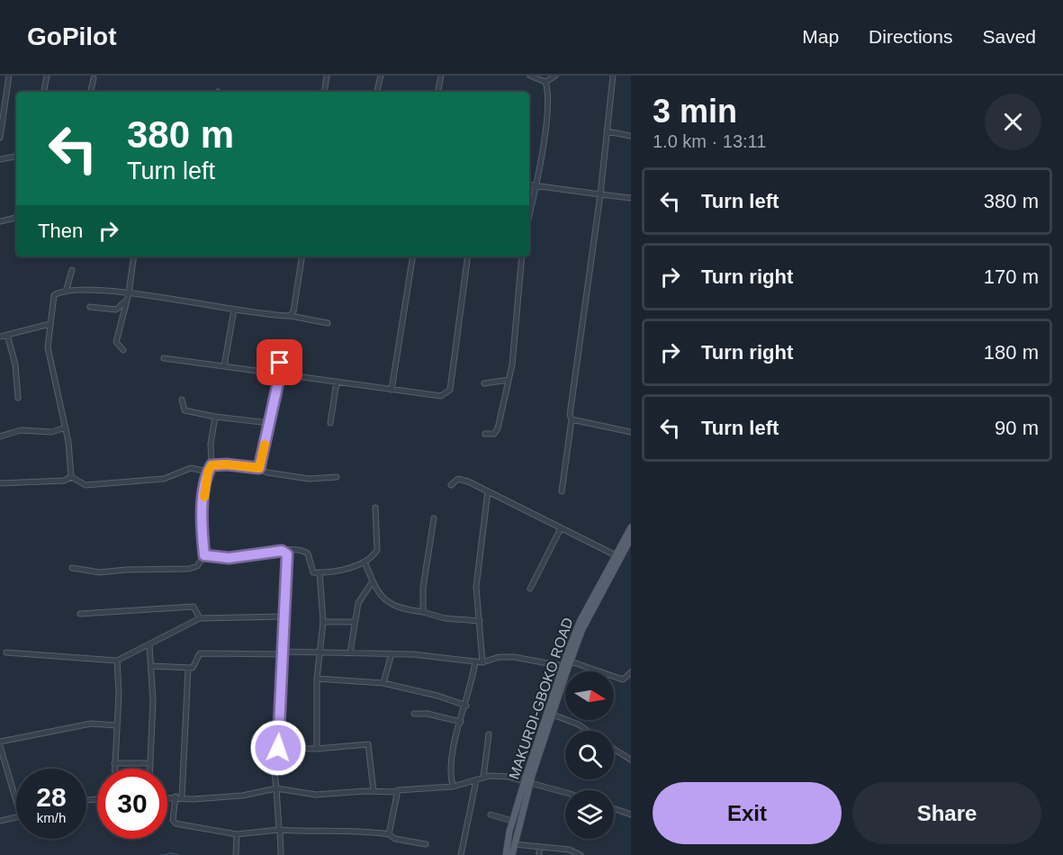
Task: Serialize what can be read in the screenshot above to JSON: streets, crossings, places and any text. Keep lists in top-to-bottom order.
{
  "streets": {
    "main road": ["MAKURDI-GBOKO ROAD"]
  },
  "north": "right",
  "page": {
    "header": "GoPilot",
    "nav": ["Map", "Directions", "Saved"],
    "heading": ["3 min", "1.0 km · 13:11"],
    "turn": ["380 m", "Turn left"],
    "list": [
      {
        "name": "Turn left",
        "value": "380 m"
      },
      {
        "name": "Turn right",
        "value": "170 m"
      },
      {
        "name": "Turn right",
        "value": "180 m"
      },
      {
        "name": "Turn left",
        "value": "90 m"
      }
    ],
    "then": "Then",
    "speed": "28 km/h",
    "limit": "30",
    "buttons": ["Exit", "Share"]
  }
}
